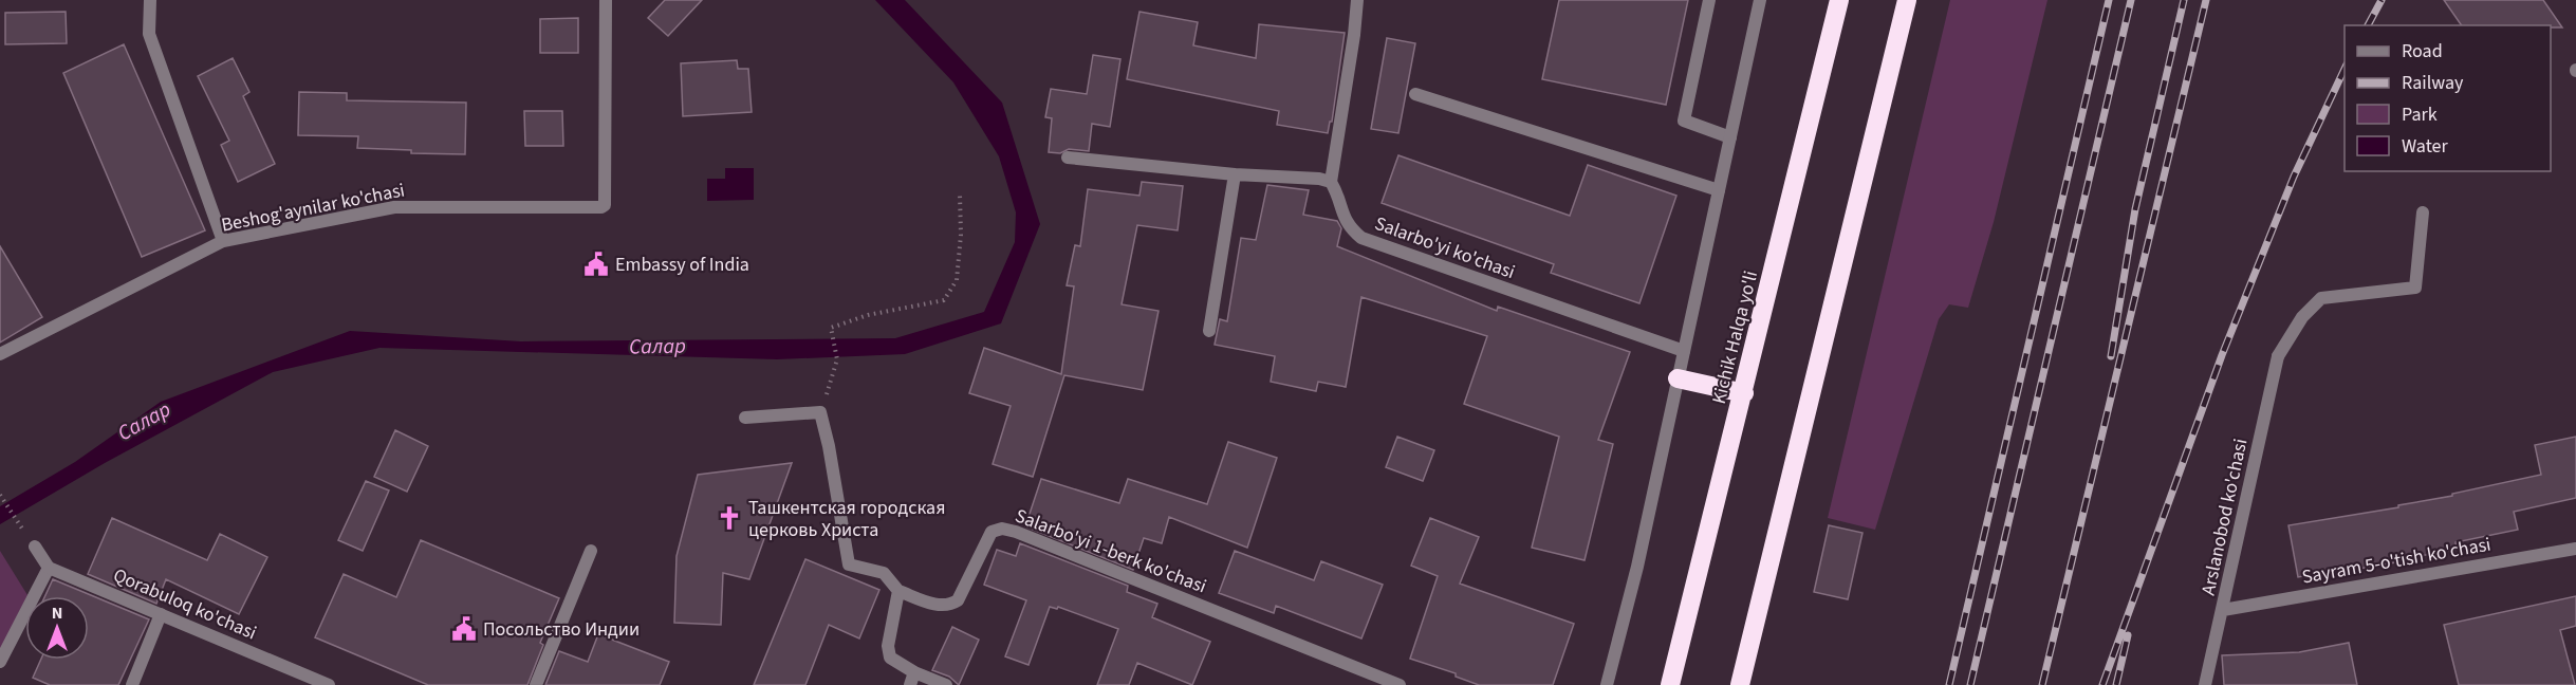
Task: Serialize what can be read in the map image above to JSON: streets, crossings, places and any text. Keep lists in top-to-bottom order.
{
  "streets": {
    "highway": ["Kichik Halqa yo'li"],
    "street": [
      "Beshog'aynilar ko'chasi",
      "Salarbo'yi ko'chasi",
      "Arslanobod ko'chasi",
      "Salarbo'yi 1-berk ko'chasi",
      "Sayram 5-o'tish ko'chasi",
      "Qorabuloq ko'chasi"
    ]
  },
  "crossings": [
    ["Arslanobod ko'chasi", "Sayram 5-o'tish ko'chasi"]
  ],
  "water": ["Салар"],
  "places": {
    "public building": ["Embassy of India", "Посольство Индии"],
    "church": ["Ташкентская городская церковь Христа"]
  },
  "legend": [
    "Road",
    "Railway",
    "Park",
    "Water"
  ],
  "north": "top"
}
